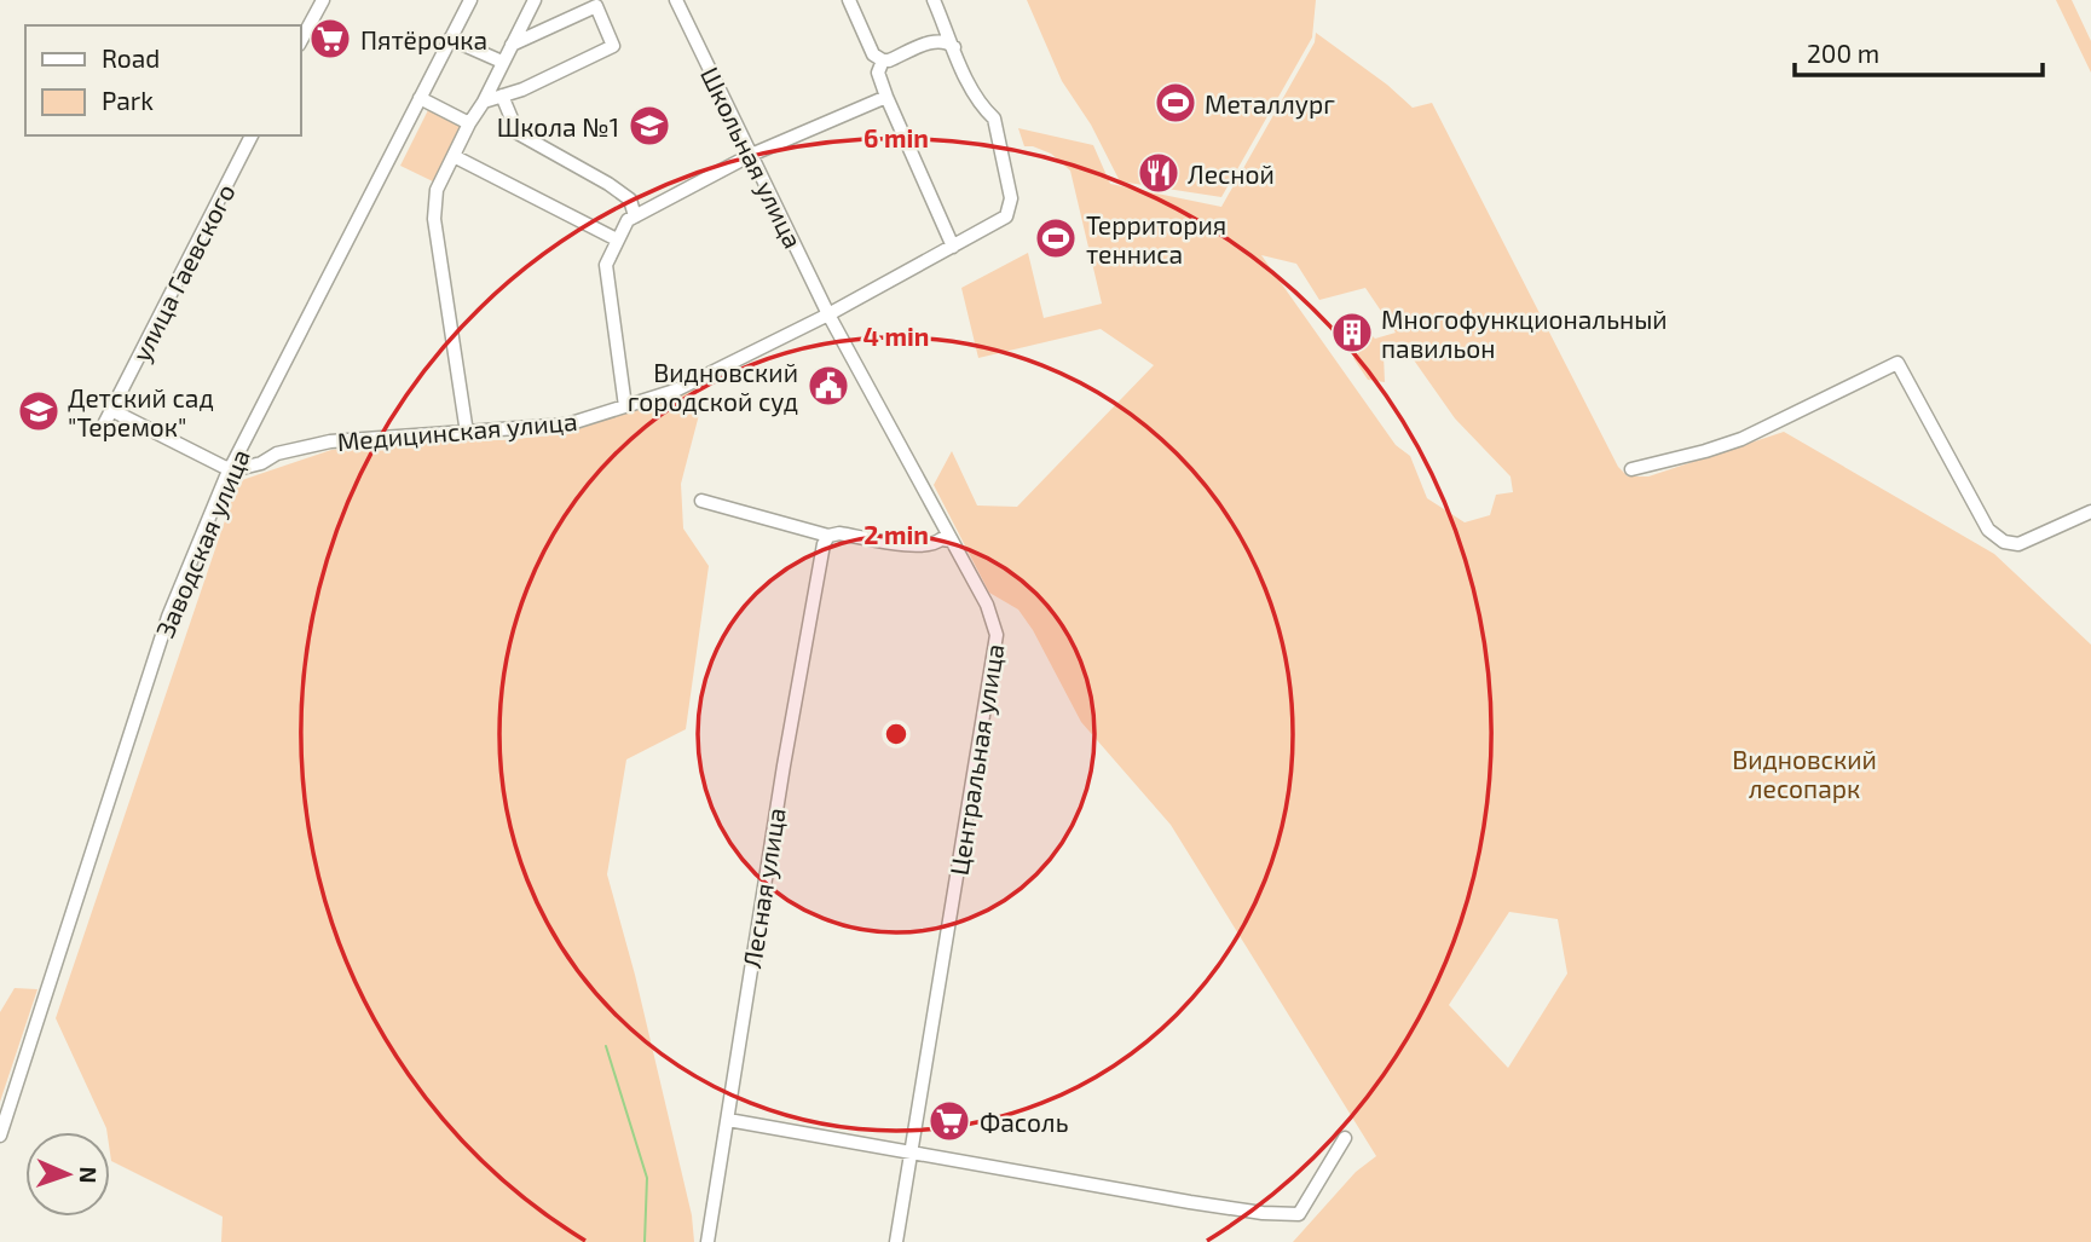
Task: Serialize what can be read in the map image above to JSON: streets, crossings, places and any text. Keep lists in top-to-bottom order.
{
  "streets": {
    "street": [
      "Школьная улица",
      "улица Гаевского",
      "Медицинская улица",
      "Заводская улица",
      "Центральная улица",
      "Лесная улица"
    ]
  },
  "crossings": [
    ["Школьная улица", "Медицинская улица"],
    ["Школьная улица", "Центральная улица"],
    ["Медицинская улица", "Заводская улица"],
    ["Медицинская улица", "Центральная улица"]
  ],
  "parks": ["Видновский лесопарк"],
  "places": {
    "supermarket": ["Пятёрочка", "Фасоль"],
    "sports": ["Металлург", "Территория тенниса"],
    "school or university": ["Школа №1", "Детский сад \"Теремок\""],
    "restaurant": ["Лесной"],
    "building": ["Многофункциональный павильон"],
    "public building": ["Видновский городской суд"]
  },
  "legend": ["Road", "Park"],
  "scale_bar": "200 m",
  "north": "right",
  "rings": ["6 min", "4 min", "2 min"]
}
